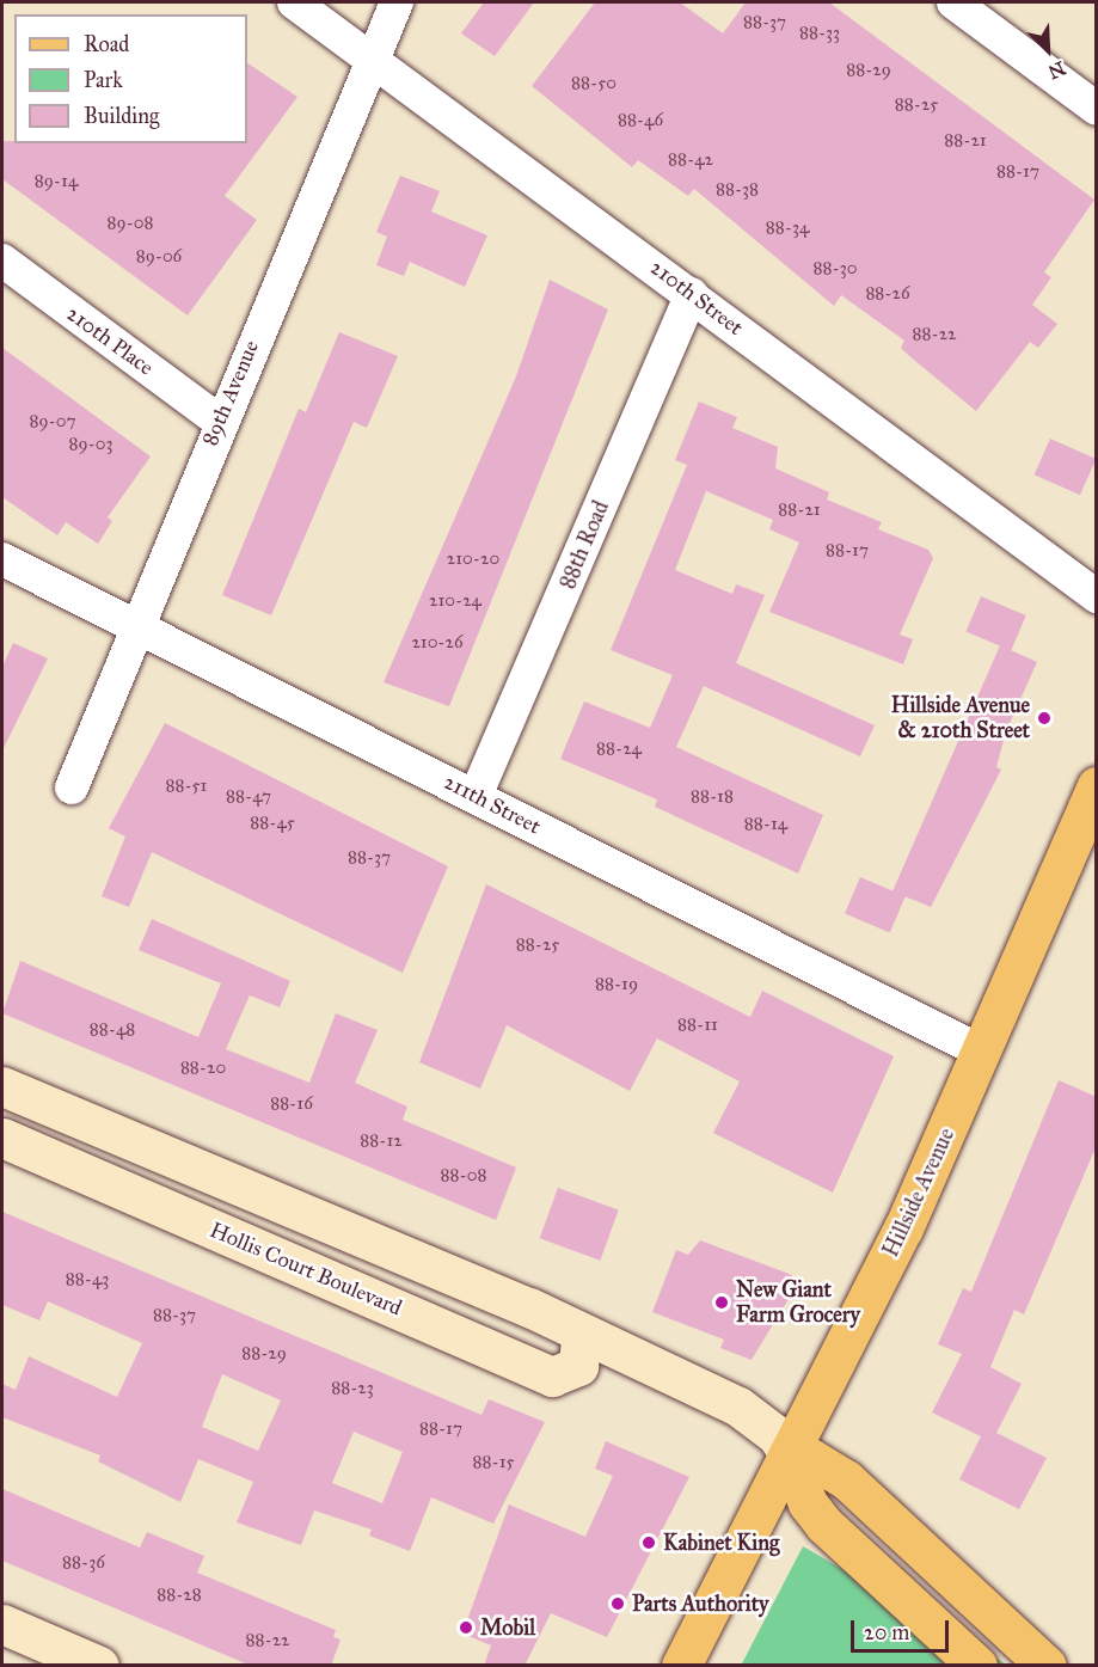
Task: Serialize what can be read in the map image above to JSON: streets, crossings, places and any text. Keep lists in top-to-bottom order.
{
  "streets": {
    "main road": ["Hillside Avenue", "Hollis Court Boulevard"],
    "street": [
      "210th Street",
      "210th Place",
      "89th Avenue",
      "88th Road",
      "211th Street"
    ]
  },
  "crossings": [
    ["210th Street", "89th Avenue"],
    ["210th Street", "88th Road"],
    ["210th Place", "89th Avenue"],
    ["89th Avenue", "211th Street"],
    ["88th Road", "211th Street"],
    ["211th Street", "Hillside Avenue"]
  ],
  "places": [
    "Hillside Avenue & 210th Street",
    "New Giant Farm Grocery",
    "Kabinet King",
    "Parts Authority",
    "Mobil"
  ],
  "house_numbers": [
    "88-37",
    "88-33",
    "88-29",
    "88-50",
    "88-25",
    "88-46",
    "88-21",
    "88-42",
    "88-17",
    "89-14",
    "88-38",
    "89-08",
    "88-34",
    "89-06",
    "88-30",
    "88-26",
    "88-22",
    "89-07",
    "89-03",
    "88-21",
    "88-17",
    "210-20",
    "210-24",
    "210-26",
    "88-24",
    "88-51",
    "88-47",
    "88-18",
    "88-45",
    "88-14",
    "88-37",
    "88-25",
    "88-19",
    "88-11",
    "88-48",
    "88-20",
    "88-16",
    "88-12",
    "88-08",
    "88-43",
    "88-37",
    "88-29",
    "88-23",
    "88-17",
    "88-15",
    "88-36",
    "88-28",
    "88-22"
  ],
  "legend": ["Road", "Park", "Building"],
  "scale_bar": "20 m",
  "north": "bottom right"
}
